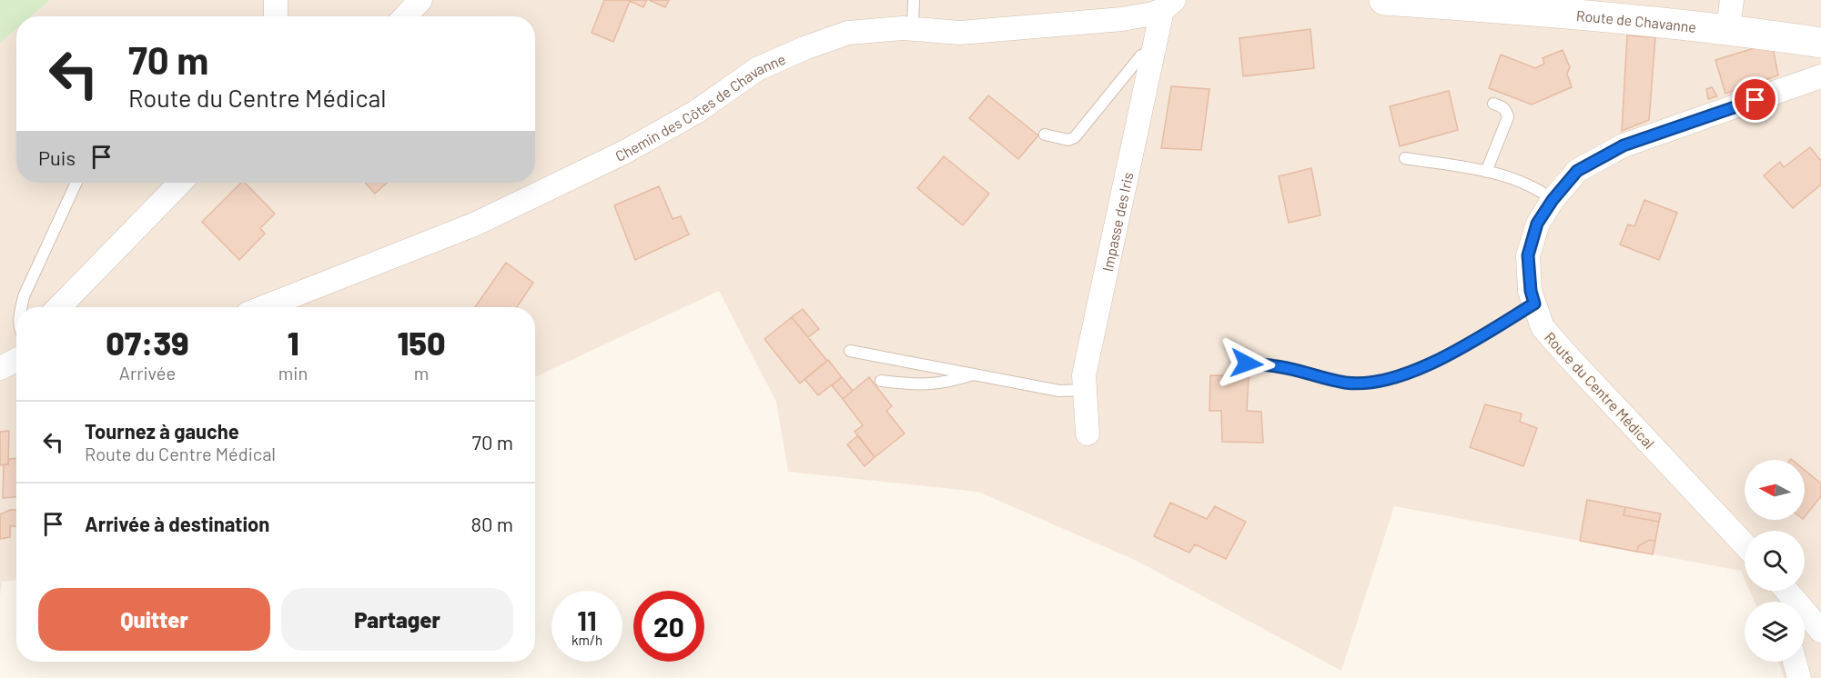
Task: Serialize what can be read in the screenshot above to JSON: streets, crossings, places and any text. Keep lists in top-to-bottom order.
{
  "streets": {
    "main road": ["Route de Chavanne"],
    "street": ["Chemin des Côtes de Chavanne", "Impasse des Iris", "Route du Centre Médical"]
  },
  "crossings": [
    ["Chemin des Côtes de Chavanne", "Impasse des Iris"]
  ],
  "north": "left",
  "page": {
    "turn": ["70 m", "Route du Centre Médical"],
    "then": "Puis",
    "eta": [
      "07:39",
      "Arrivée",
      "1",
      "min",
      "150",
      "m"
    ],
    "list": [
      {
        "name": "Tournez à gauche",
        "note": "Route du Centre Médical",
        "value": "70 m"
      },
      {
        "name": "Arrivée à destination",
        "value": "80 m"
      }
    ],
    "buttons": ["Quitter", "Partager"],
    "speed": "11 km/h",
    "limit": "20"
  }
}
